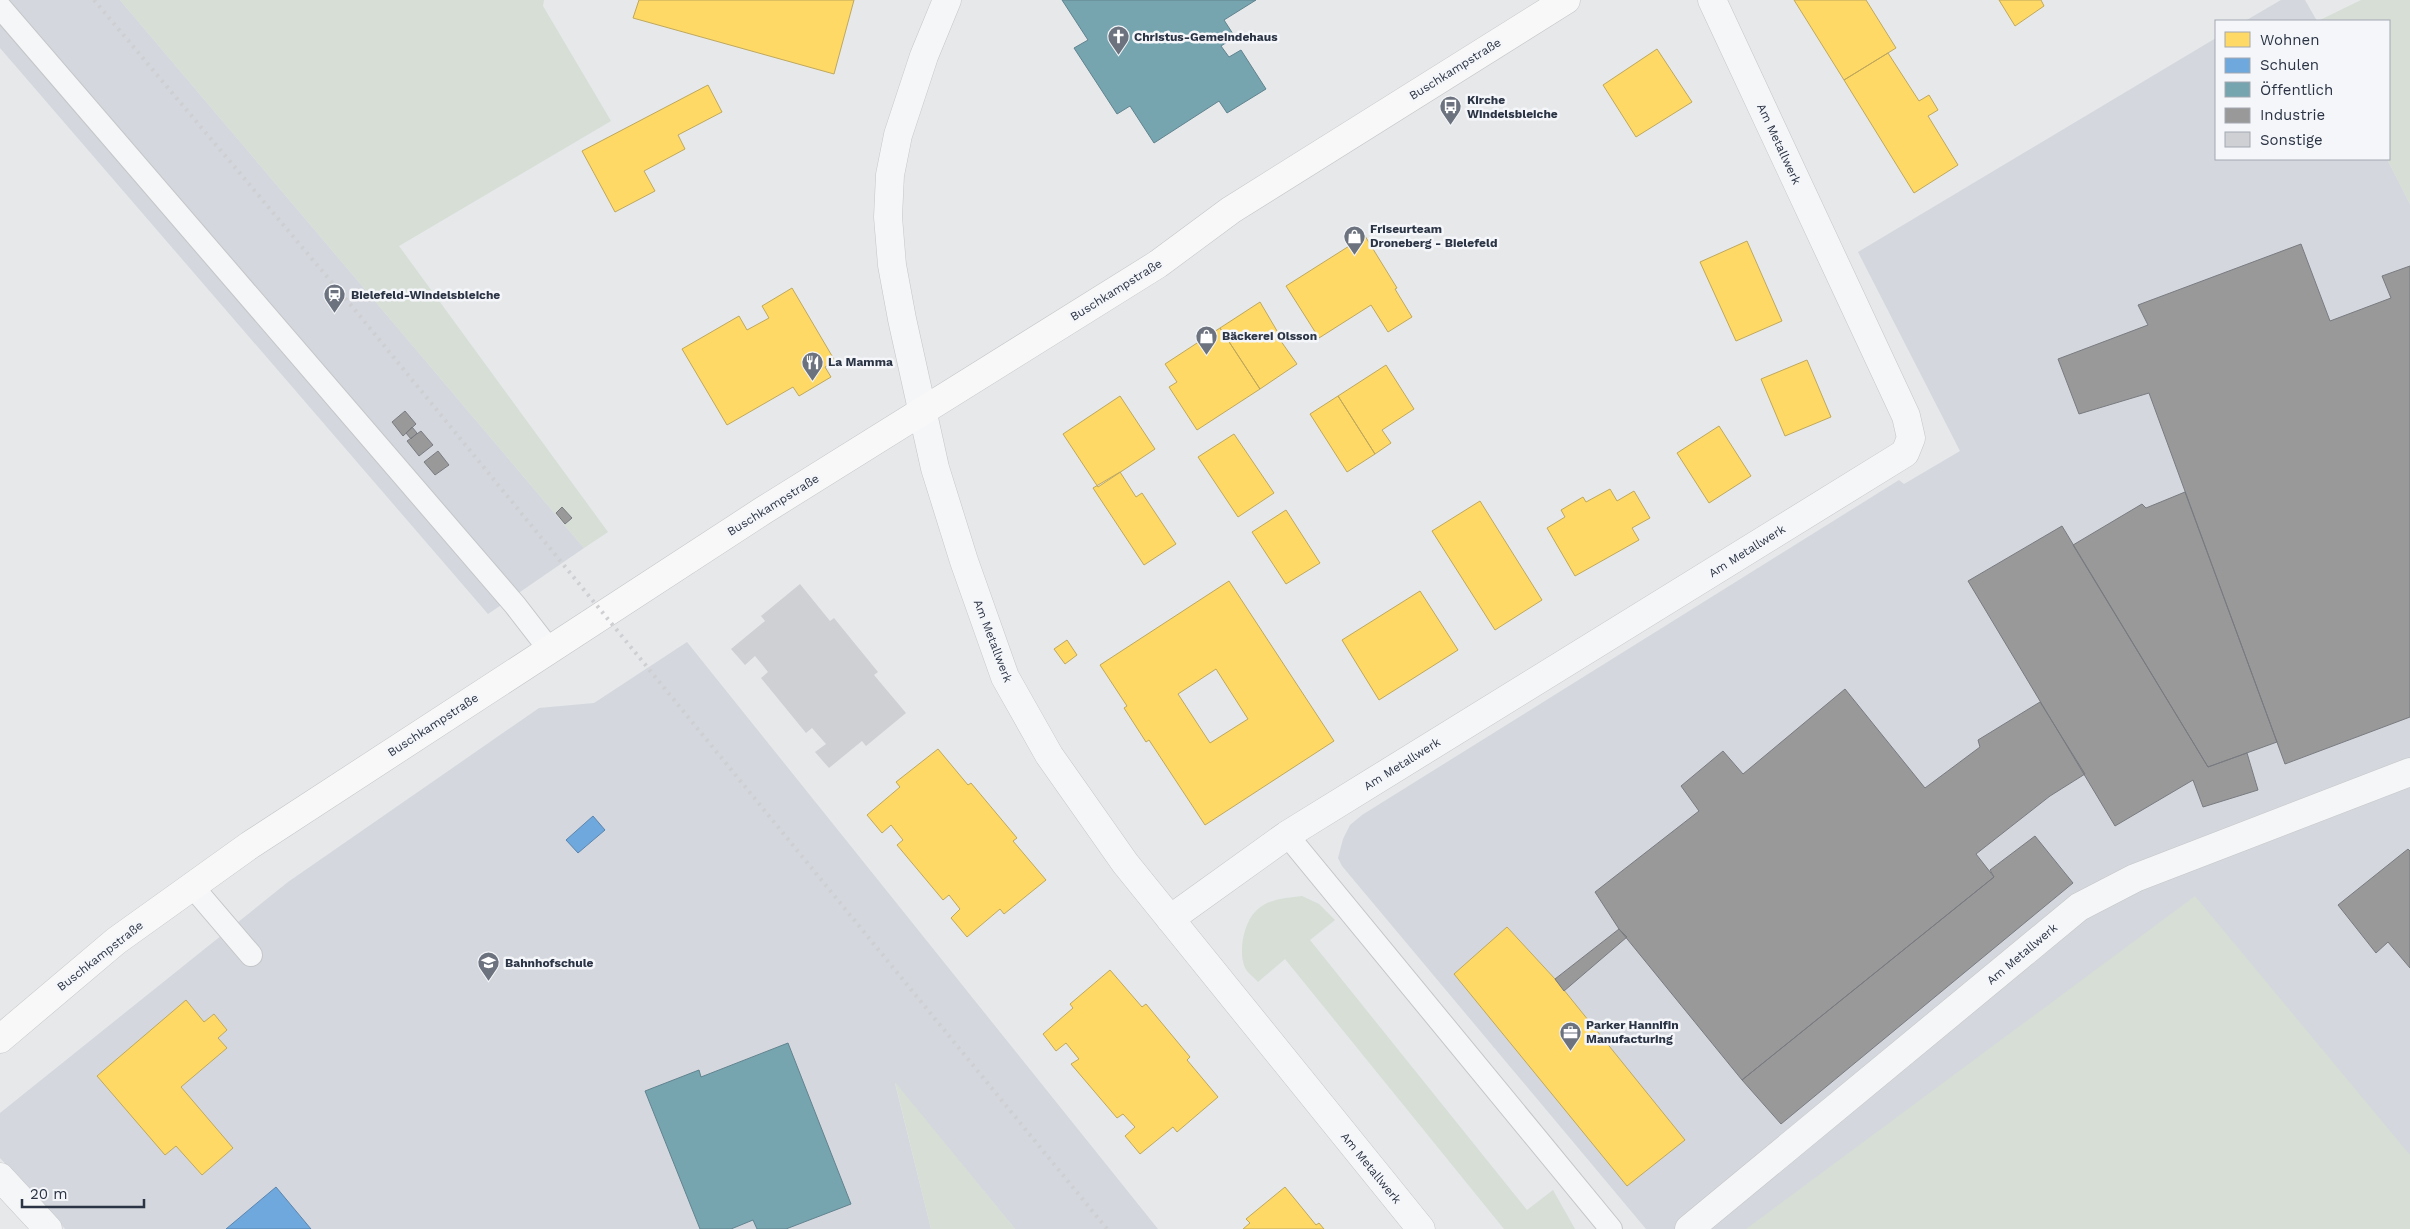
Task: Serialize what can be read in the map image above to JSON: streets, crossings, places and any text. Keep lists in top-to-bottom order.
{
  "streets": {
    "main road": ["Buschkampstraße"],
    "street": ["Am Metallwerk"]
  },
  "crossings": [
    ["Buschkampstraße", "Am Metallwerk"]
  ],
  "places": {
    "church": ["Christus-Gemeindehaus"],
    "bus stop": ["Kirche Windelsbleiche"],
    "shop": ["Friseurteam Droneberg - Bielefeld", "Bäckerei Olsson"],
    "station": ["Bielefeld-Windelsbleiche"],
    "restaurant": ["La Mamma"],
    "school or university": ["Bahnhofschule"],
    "office": ["Parker Hannifin Manufacturing"]
  },
  "legend": [
    "Wohnen",
    "Schulen",
    "Öffentlich",
    "Industrie",
    "Sonstige"
  ],
  "scale_bar": "20 m"
}
